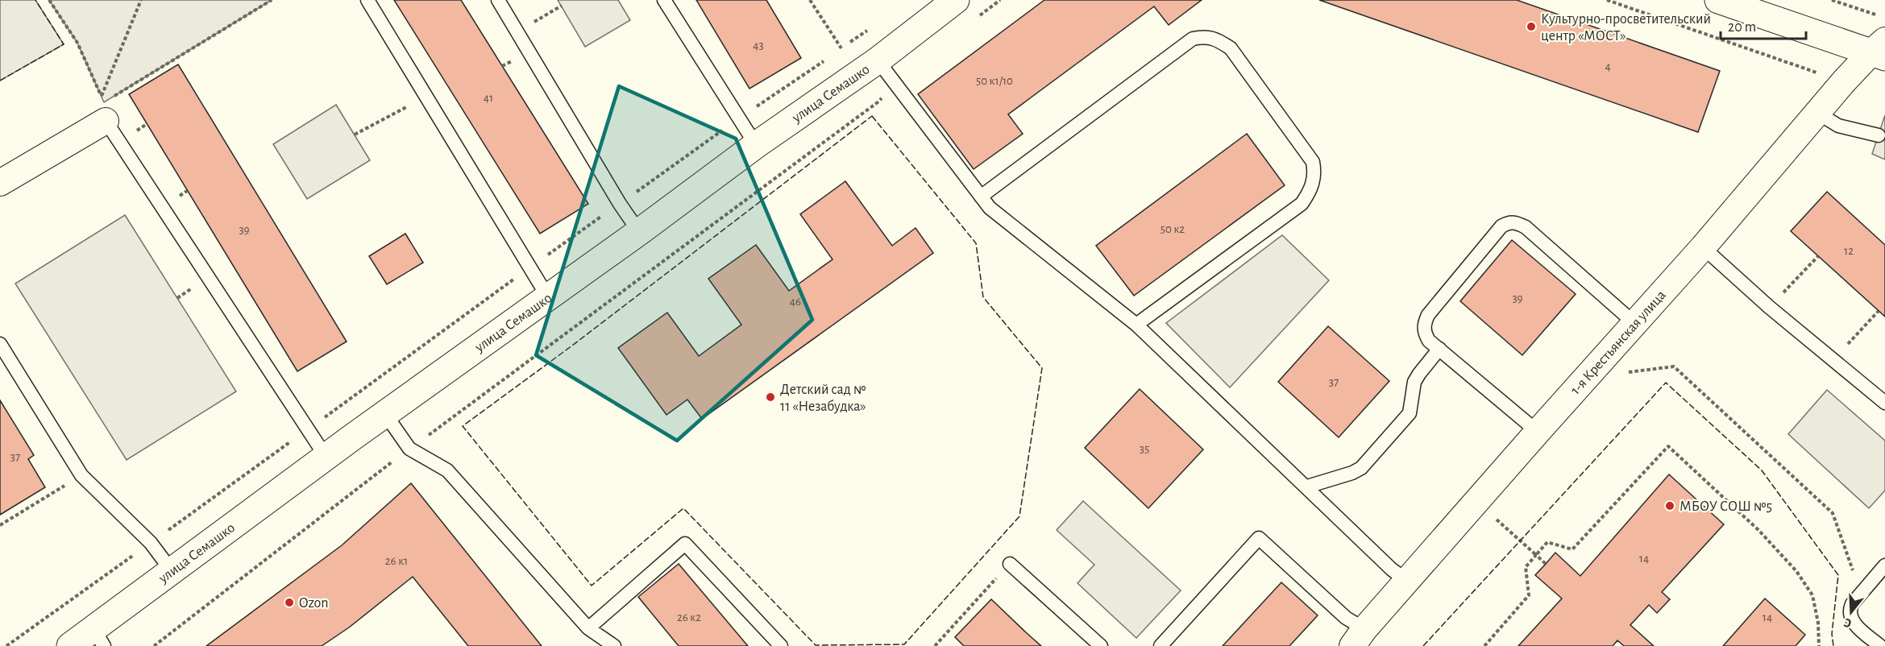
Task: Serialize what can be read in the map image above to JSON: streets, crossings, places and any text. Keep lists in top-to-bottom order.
{
  "streets": {
    "main road": ["улица Семашко"],
    "street": ["1-я Крестьянская улица"]
  },
  "places": [
    "Культурно-просветительский центр «МОСТ»",
    "Детский сад № 11 «Незабудка»",
    "МБОУ СОШ №5",
    "Ozon"
  ],
  "house_numbers": [
    "43",
    "4",
    "50 к1/10",
    "41",
    "50 к2",
    "39",
    "12",
    "39",
    "46",
    "37",
    "35",
    "37",
    "14",
    "26 к1",
    "26 к2",
    "14"
  ],
  "scale_bar": "20 m",
  "north": "bottom"
}
